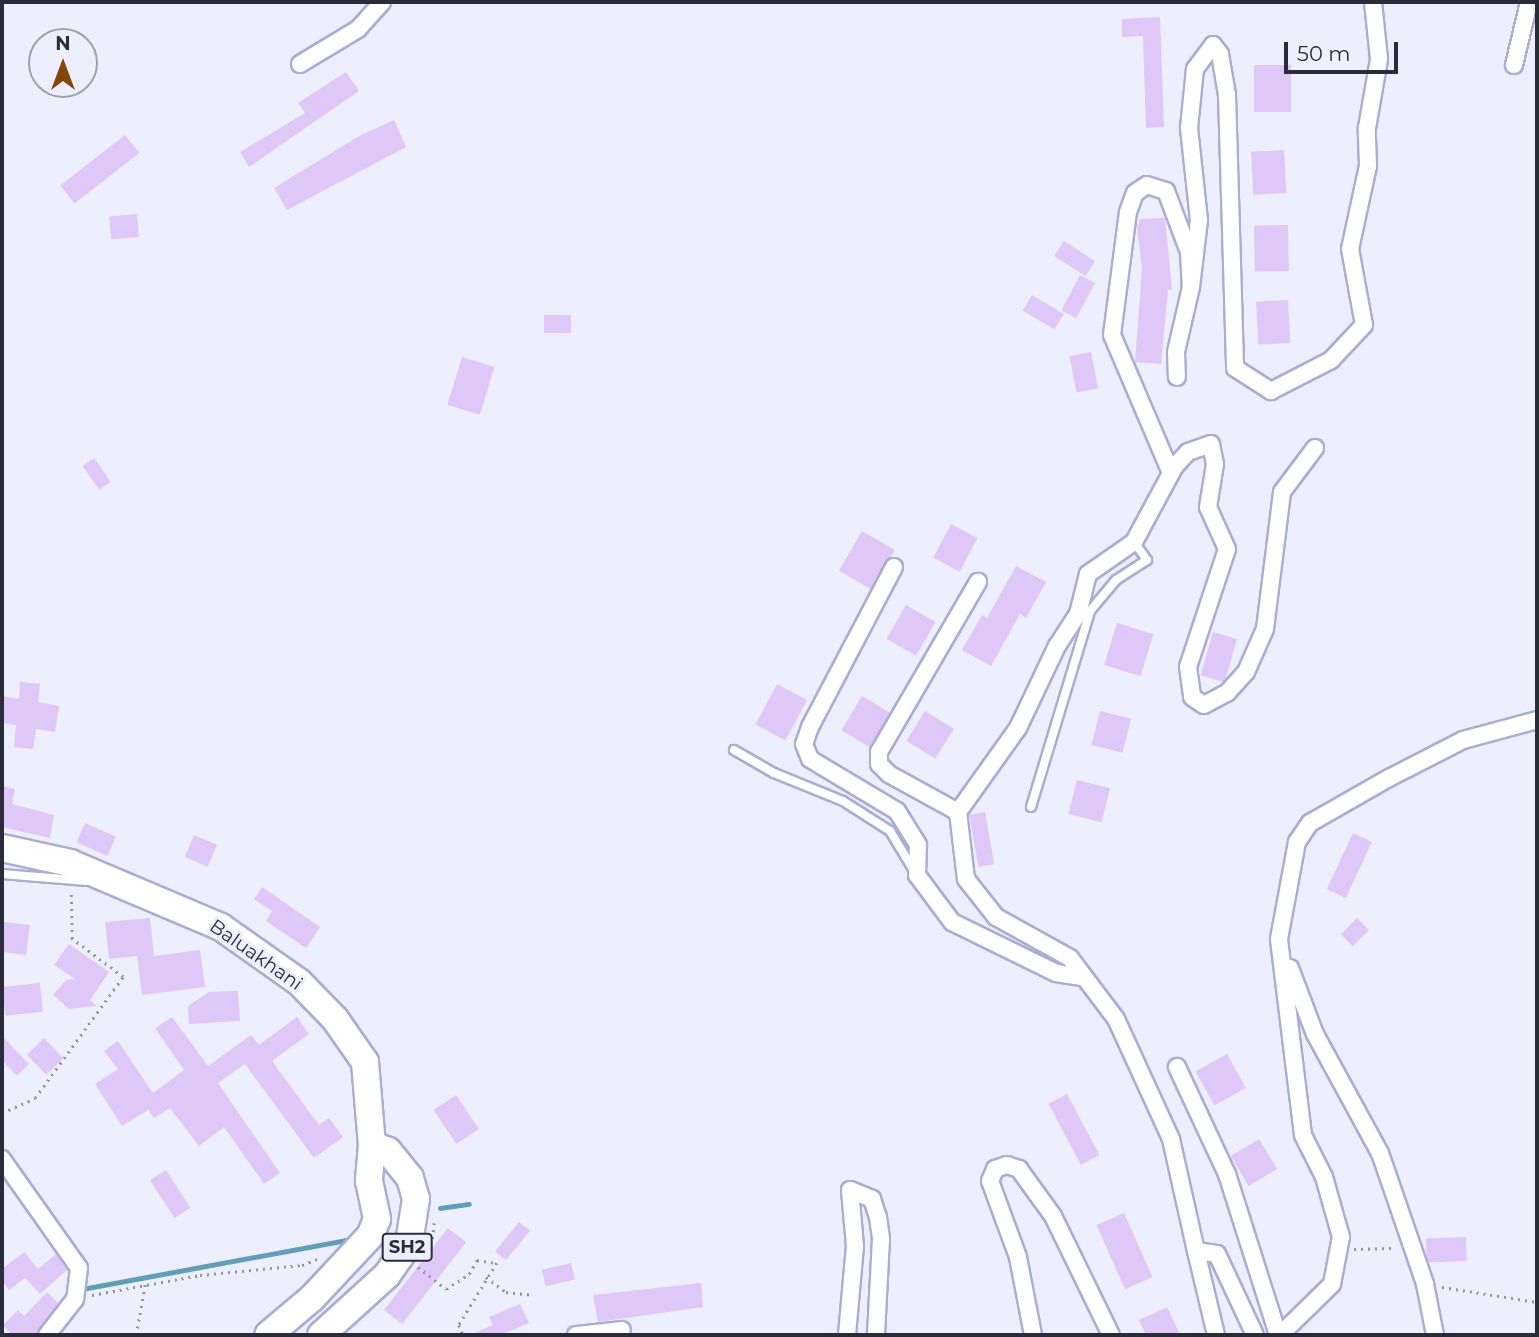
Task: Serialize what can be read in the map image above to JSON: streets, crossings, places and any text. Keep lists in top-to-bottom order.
{
  "streets": {
    "main road": ["Baluakhani", "SH2"]
  },
  "crossings": [
    ["Baluakhani", "SH2"]
  ],
  "scale_bar": "50 m",
  "north": "top"
}
